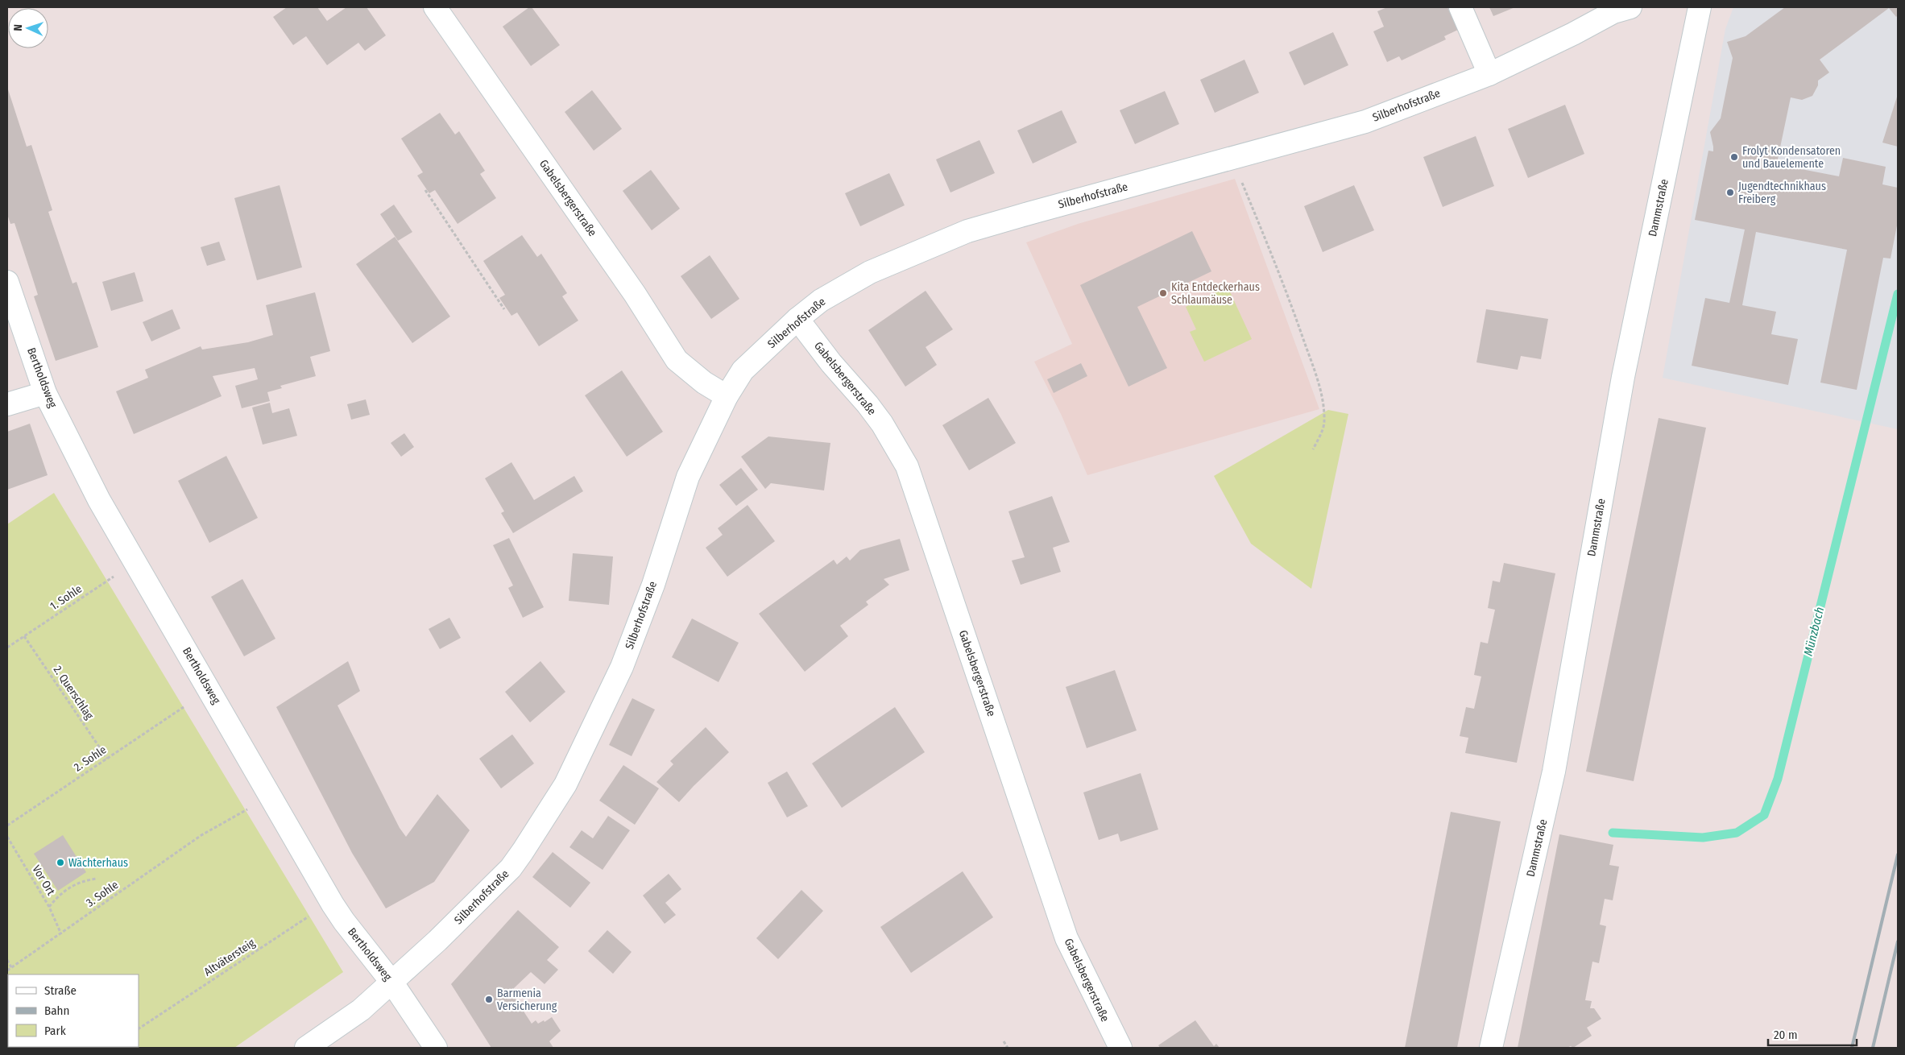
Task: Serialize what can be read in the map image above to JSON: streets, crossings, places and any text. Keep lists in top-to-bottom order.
{
  "streets": {
    "street": [
      "Silberhofstraße",
      "Gabelsbergerstraße",
      "Dammstraße",
      "Bertholdsweg"
    ],
    "path": [
      "1. Sohle",
      "2. Querschlag",
      "2. Sohle",
      "Vor Ort",
      "3. Sohle",
      "Altvätersteig"
    ]
  },
  "crossings": [
    ["Silberhofstraße", "Gabelsbergerstraße"],
    ["Silberhofstraße", "Bertholdsweg"],
    ["Bertholdsweg", "1. Sohle"],
    ["Bertholdsweg", "3. Sohle"],
    ["Bertholdsweg", "Altvätersteig"],
    ["1. Sohle", "2. Querschlag"],
    ["2. Querschlag", "2. Sohle"],
    ["Vor Ort", "3. Sohle"]
  ],
  "water": ["Münzbach"],
  "places": [
    "Frolyt Kondensatoren und Bauelemente",
    "Jugendtechnikhaus Freiberg",
    "Kita Entdeckerhaus Schlaumäuse",
    "Wächterhaus",
    "Barmenia Versicherung"
  ],
  "legend": ["Straße", "Bahn", "Park"],
  "scale_bar": "20 m",
  "north": "left"
}
